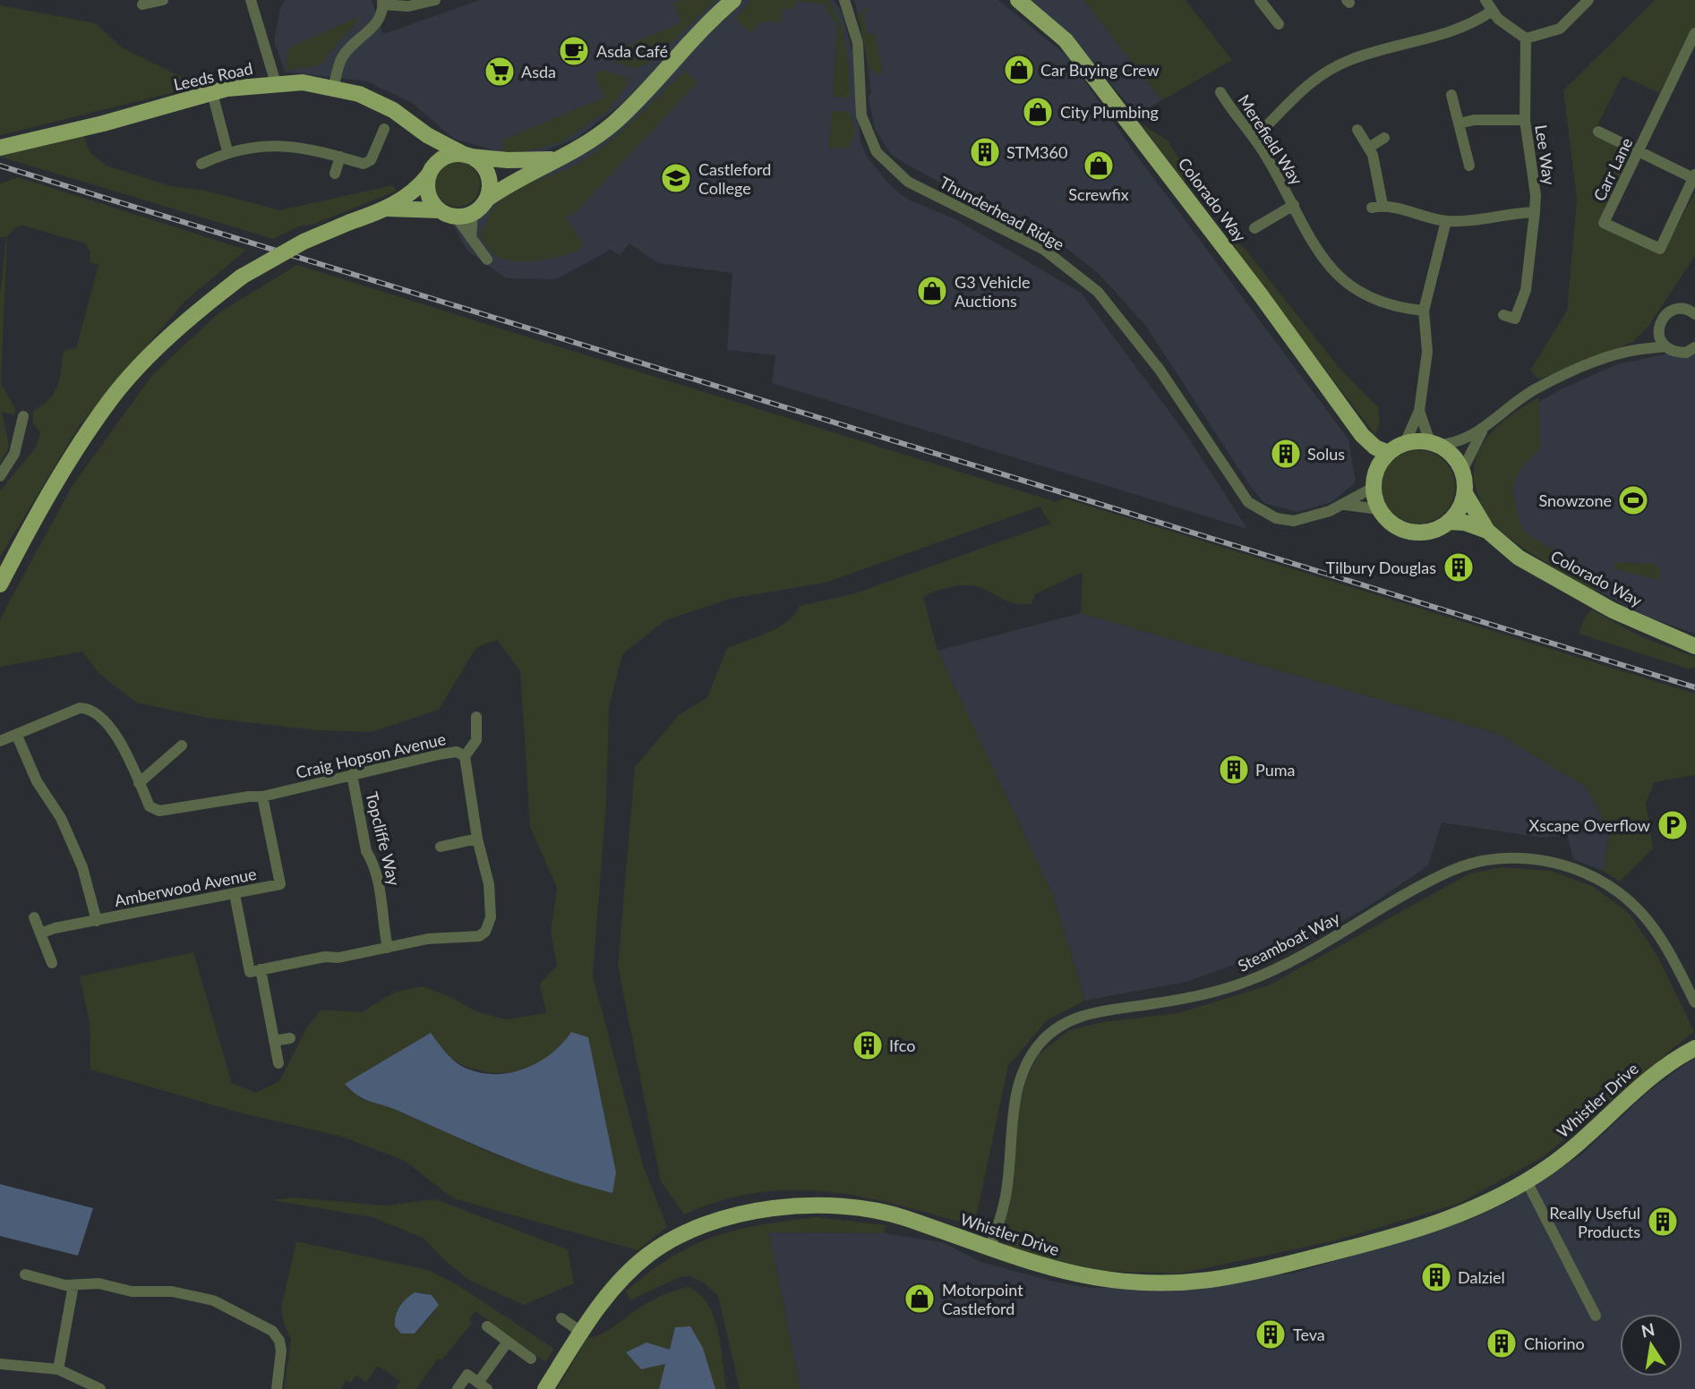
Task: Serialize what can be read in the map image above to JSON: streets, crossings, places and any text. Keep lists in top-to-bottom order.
{
  "streets": {
    "main road": ["Leeds Road", "Colorado Way", "Whistler Drive"],
    "street": [
      "Merefield Way",
      "Lee Way",
      "Carr Lane",
      "Thunderhead Ridge",
      "Craig Hopson Avenue",
      "Topcliffe Way",
      "Amberwood Avenue",
      "Steamboat Way"
    ]
  },
  "crossings": [
    ["Colorado Way", "Thunderhead Ridge"],
    ["Craig Hopson Avenue", "Topcliffe Way"],
    ["Craig Hopson Avenue", "Amberwood Avenue"],
    ["Steamboat Way", "Whistler Drive"]
  ],
  "places": {
    "cafe": ["Asda Café"],
    "shop": [
      "Car Buying Crew",
      "City Plumbing",
      "Screwfix",
      "G3 Vehicle Auctions",
      "Motorpoint Castleford"
    ],
    "supermarket": ["Asda"],
    "building": [
      "STM360",
      "Solus",
      "Tilbury Douglas",
      "Puma",
      "Ifco",
      "Really Useful Products",
      "Dalziel",
      "Teva",
      "Chiorino"
    ],
    "school or university": ["Castleford College"],
    "sports": ["Snowzone"],
    "parking": ["Xscape Overflow"]
  },
  "north": "top"
}
